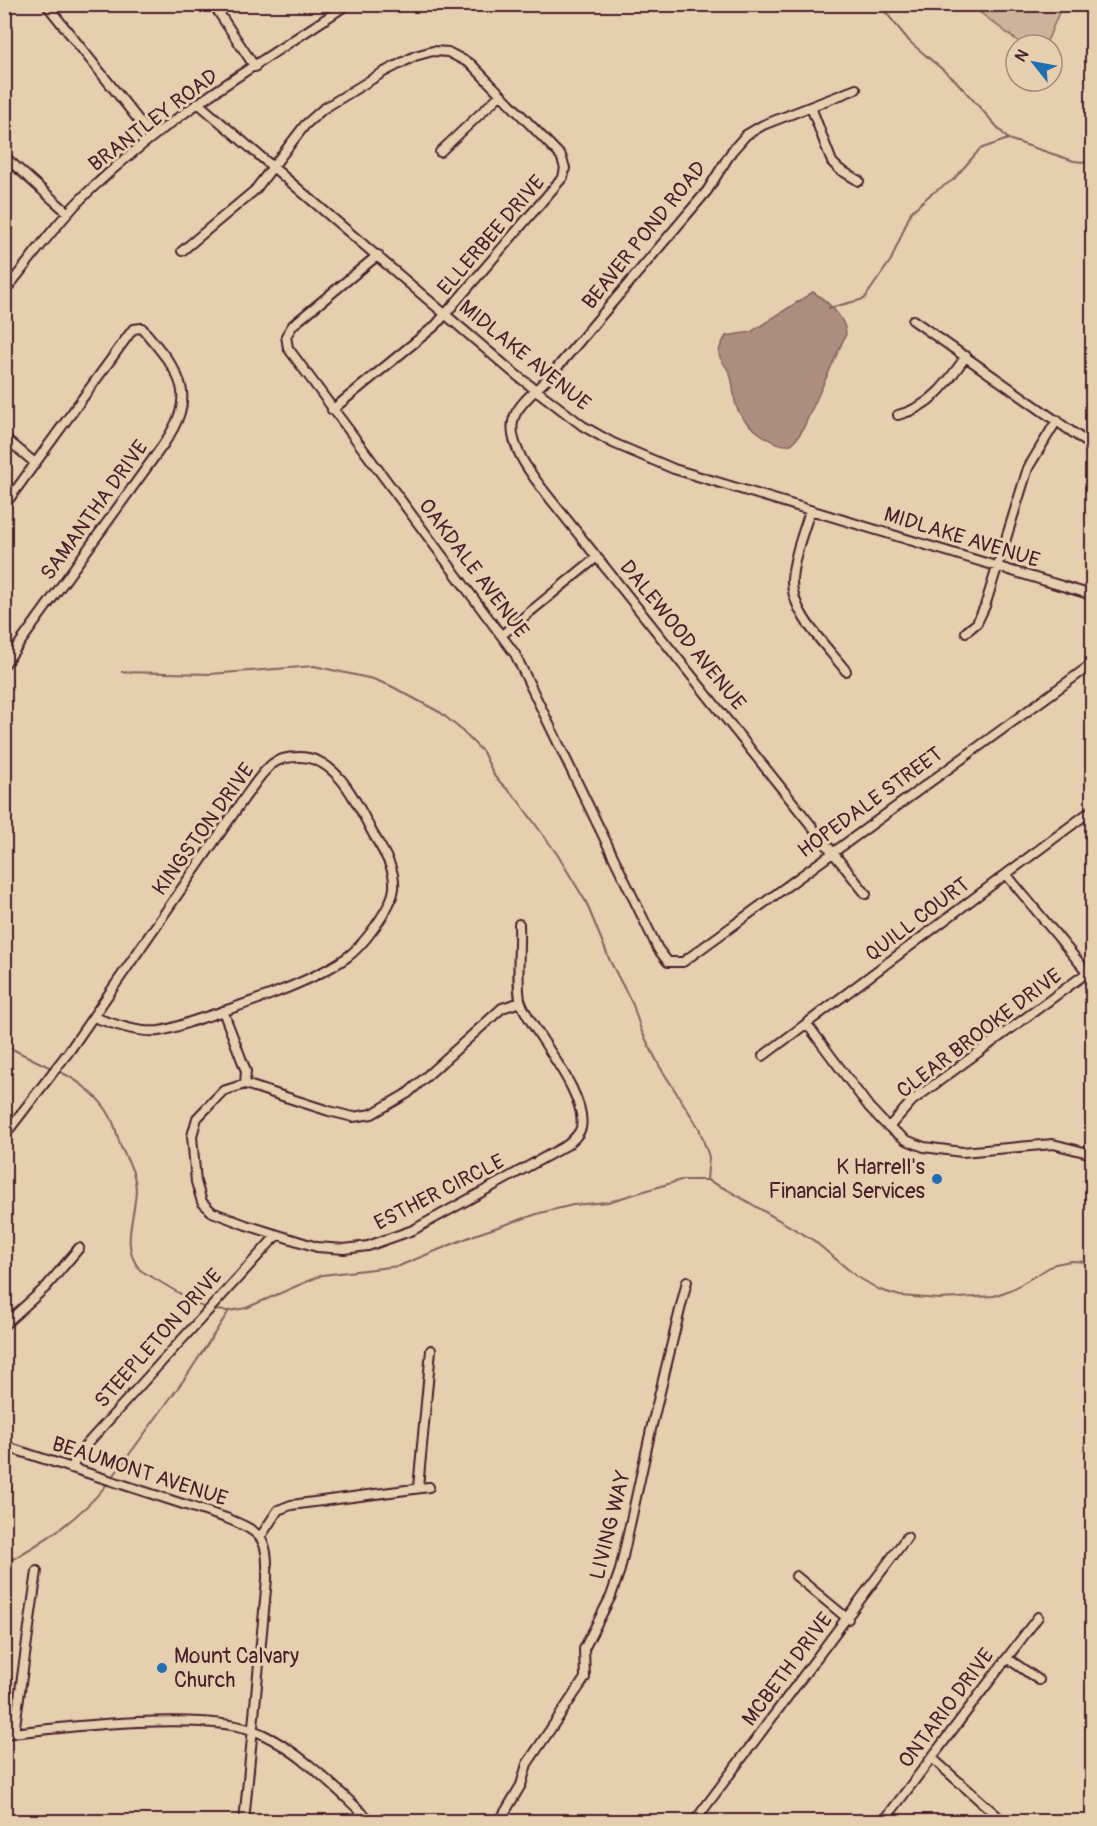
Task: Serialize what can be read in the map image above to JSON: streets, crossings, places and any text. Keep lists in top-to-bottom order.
{
  "streets": {
    "street": [
      "BRANTLEY ROAD",
      "ELLERBEE DRIVE",
      "BEAVER POND ROAD",
      "MIDLAKE AVENUE",
      "SAMANTHA DRIVE",
      "OAKDALE AVENUE",
      "DALEWOOD AVENUE",
      "HOPEDALE STREET",
      "KINGSTON DRIVE",
      "QUILL COURT",
      "CLEAR BROOKE DRIVE",
      "ESTHER CIRCLE",
      "STEEPLETON DRIVE",
      "BEAUMONT AVENUE",
      "LIVING WAY",
      "MCBETH DRIVE",
      "ONTARIO DRIVE"
    ]
  },
  "crossings": [
    ["BRANTLEY ROAD", "MIDLAKE AVENUE"],
    ["ELLERBEE DRIVE", "MIDLAKE AVENUE"],
    ["BEAVER POND ROAD", "MIDLAKE AVENUE"],
    ["BEAVER POND ROAD", "DALEWOOD AVENUE"],
    ["MIDLAKE AVENUE", "OAKDALE AVENUE"],
    ["MIDLAKE AVENUE", "DALEWOOD AVENUE"],
    ["OAKDALE AVENUE", "HOPEDALE STREET"],
    ["DALEWOOD AVENUE", "HOPEDALE STREET"],
    ["ESTHER CIRCLE", "STEEPLETON DRIVE"],
    ["STEEPLETON DRIVE", "BEAUMONT AVENUE"]
  ],
  "places": ["K Harrell's Financial Services", "Mount Calvary Church"],
  "north": "top left"
}
